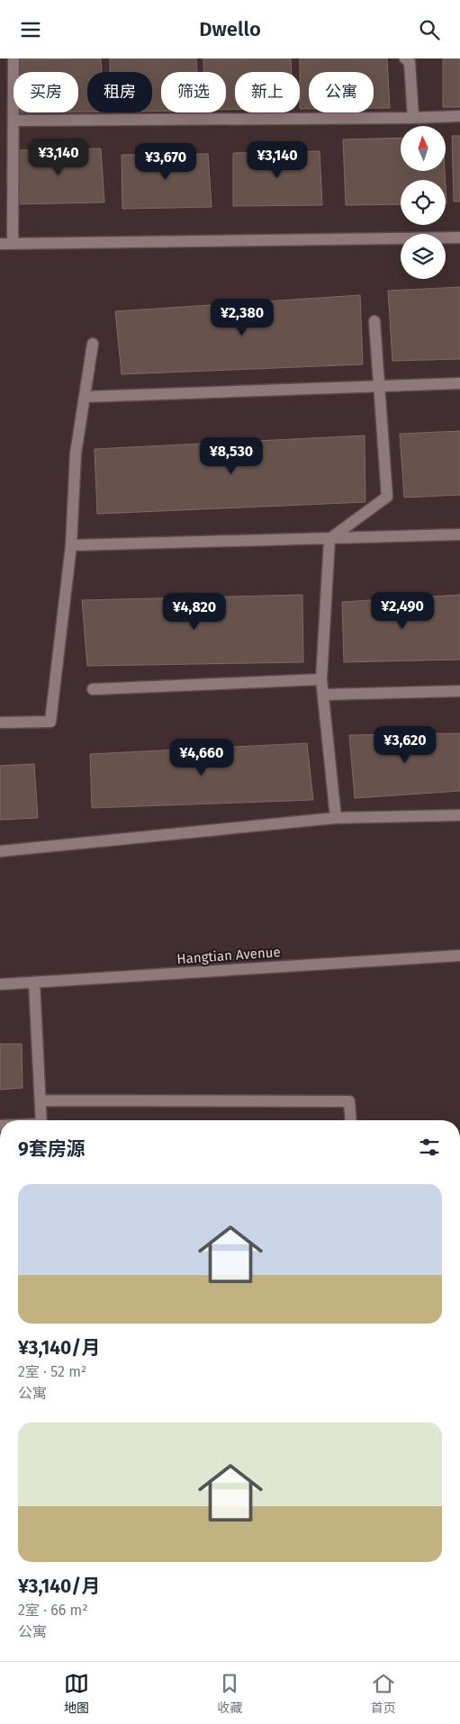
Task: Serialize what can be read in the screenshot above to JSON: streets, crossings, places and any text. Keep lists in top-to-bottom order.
{
  "streets": {
    "street": ["Hangtian Avenue"]
  },
  "north": "top",
  "page": {
    "header": "Dwello",
    "chip": [
      "买房",
      "租房",
      "筛选",
      "新上",
      "公寓"
    ],
    "price": [
      "¥3,140",
      "¥3,140",
      "¥3,670",
      "¥2,380",
      "¥8,530",
      "¥2,490",
      "¥4,820",
      "¥3,620",
      "¥4,660"
    ],
    "heading": "9套房源",
    "list": [
      {
        "name": "¥3,140/月",
        "note": "2室 · 52 m² · 公寓"
      },
      {
        "name": "¥3,140/月",
        "note": "2室 · 66 m² · 公寓"
      }
    ],
    "tabs": ["地图", "收藏", "首页"]
  }
}
